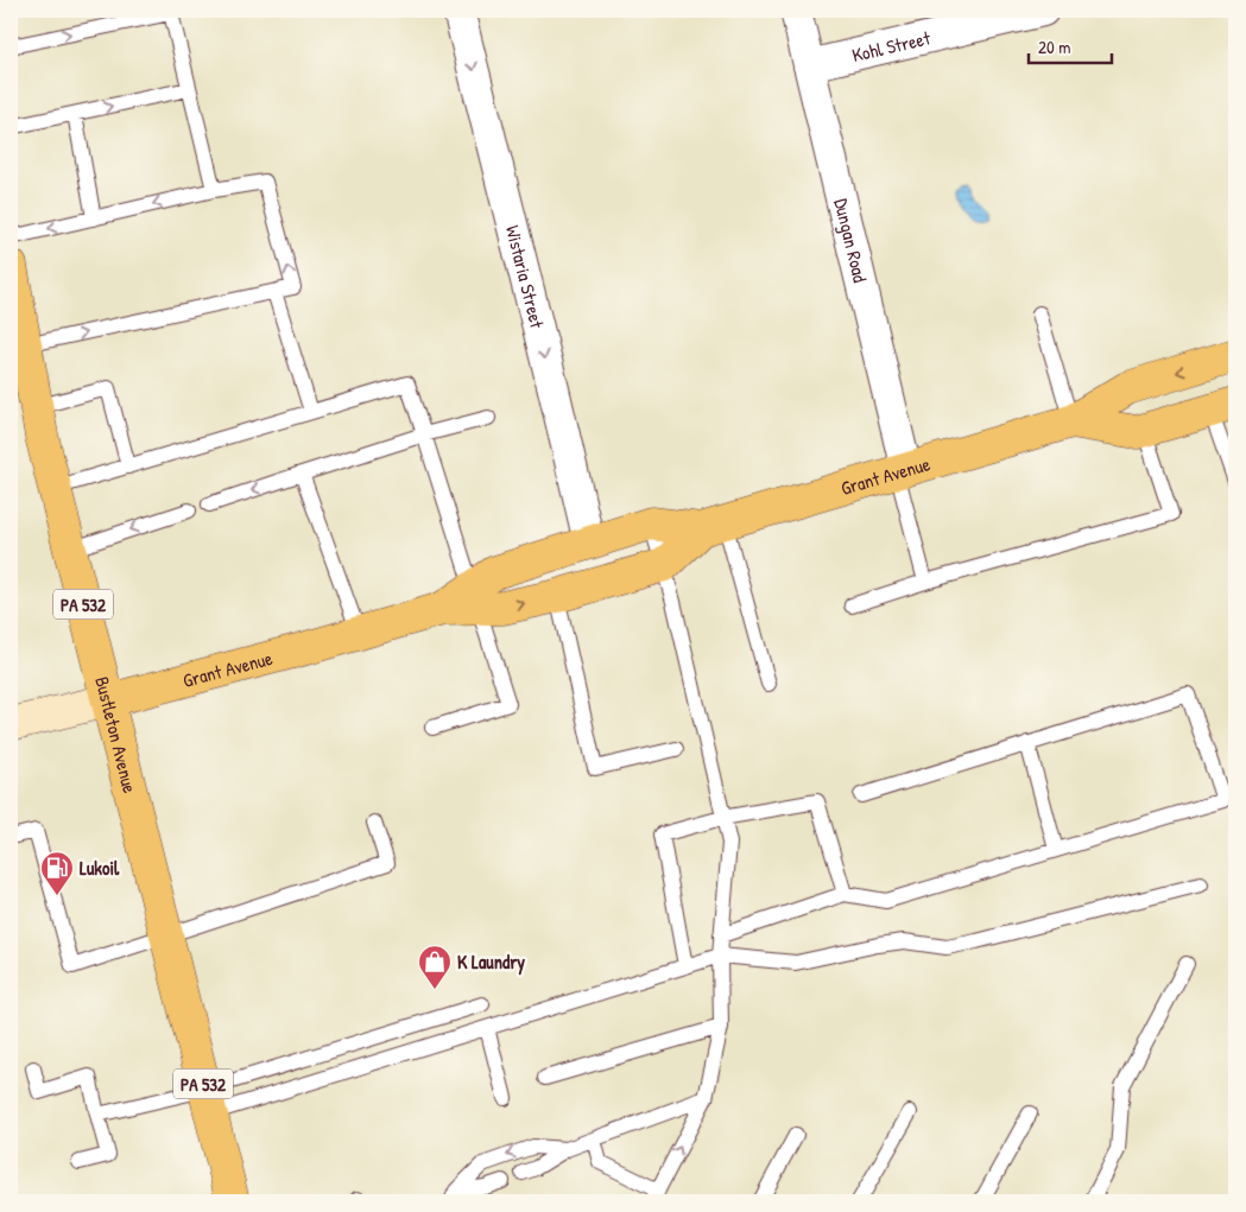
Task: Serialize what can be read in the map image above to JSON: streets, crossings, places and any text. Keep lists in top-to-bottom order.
{
  "streets": {
    "main road": ["Grant Avenue", "PA 532", "Bustleton Avenue"],
    "street": ["Kohl Street", "Dungan Road", "Wistaria Street"]
  },
  "crossings": [
    ["Kohl Street", "Dungan Road"],
    ["Dungan Road", "Grant Avenue"],
    ["Wistaria Street", "Grant Avenue"],
    ["Grant Avenue", "Bustleton Avenue"]
  ],
  "one_way": ["Wistaria Street"],
  "places": {
    "fuel station": ["Lukoil"],
    "shop": ["K Laundry"]
  },
  "scale_bar": "20 m"
}
